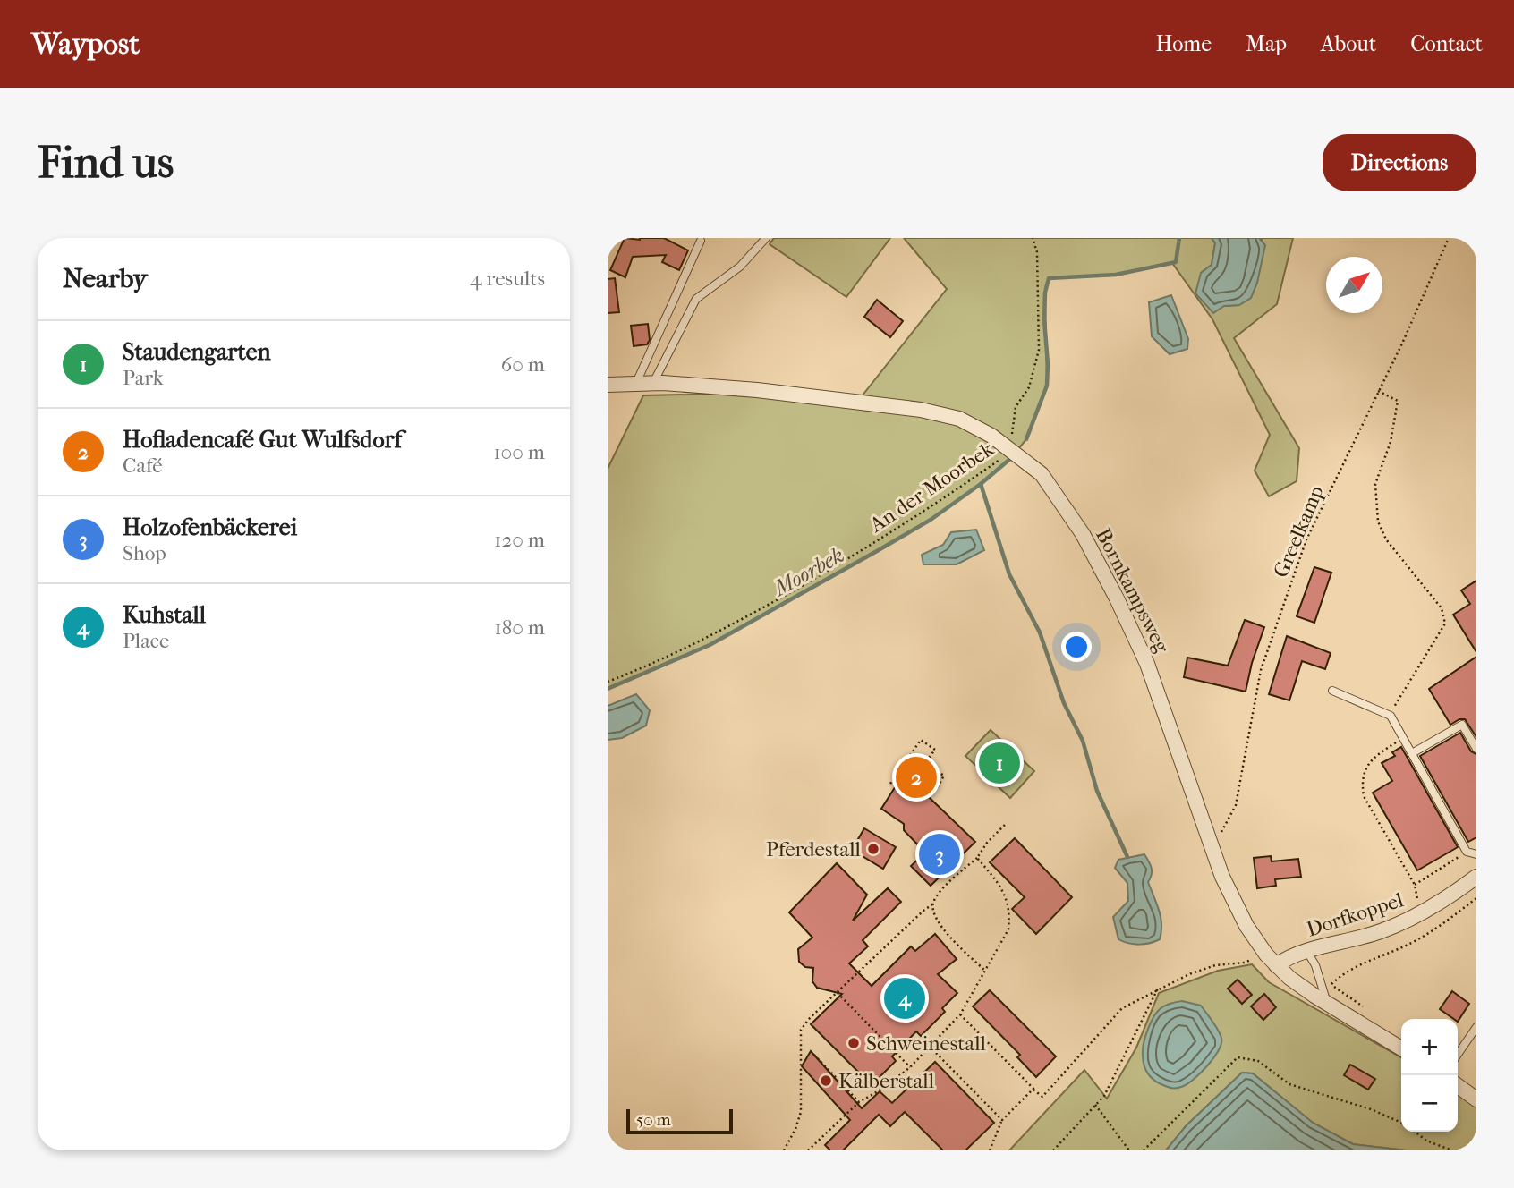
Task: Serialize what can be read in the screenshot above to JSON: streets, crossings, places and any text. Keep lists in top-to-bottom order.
{
  "streets": {
    "street": ["Bornkampsweg", "Dorfkoppel"],
    "path": ["An der Moorbek", "Greelkamp"]
  },
  "crossings": [
    ["An der Moorbek", "Bornkampsweg"],
    ["Greelkamp", "Bornkampsweg"],
    ["Bornkampsweg", "Dorfkoppel"]
  ],
  "water": ["Moorbek"],
  "places": ["Pferdestall", "Schweinestall", "Kälberstall"],
  "scale_bar": "50 m",
  "north": "top right",
  "page": {
    "header": "Waypost",
    "nav": [
      "Home",
      "Map",
      "About",
      "Contact"
    ],
    "buttons": "Directions",
    "title": "Find us",
    "heading": ["Nearby", "4 results"],
    "list": [
      {
        "mark": "1",
        "name": "Staudengarten",
        "note": "Park",
        "value": "60 m"
      },
      {
        "mark": "2",
        "name": "Hofladencafé Gut Wulfsdorf",
        "note": "Café",
        "value": "100 m"
      },
      {
        "mark": "3",
        "name": "Holzofenbäckerei",
        "note": "Shop",
        "value": "120 m"
      },
      {
        "mark": "4",
        "name": "Kuhstall",
        "note": "Place",
        "value": "180 m"
      }
    ],
    "pins": [
      "1",
      "2",
      "3",
      "4"
    ],
    "map_buttons": ["+", "−"],
    "scale": "50 m"
  }
}
